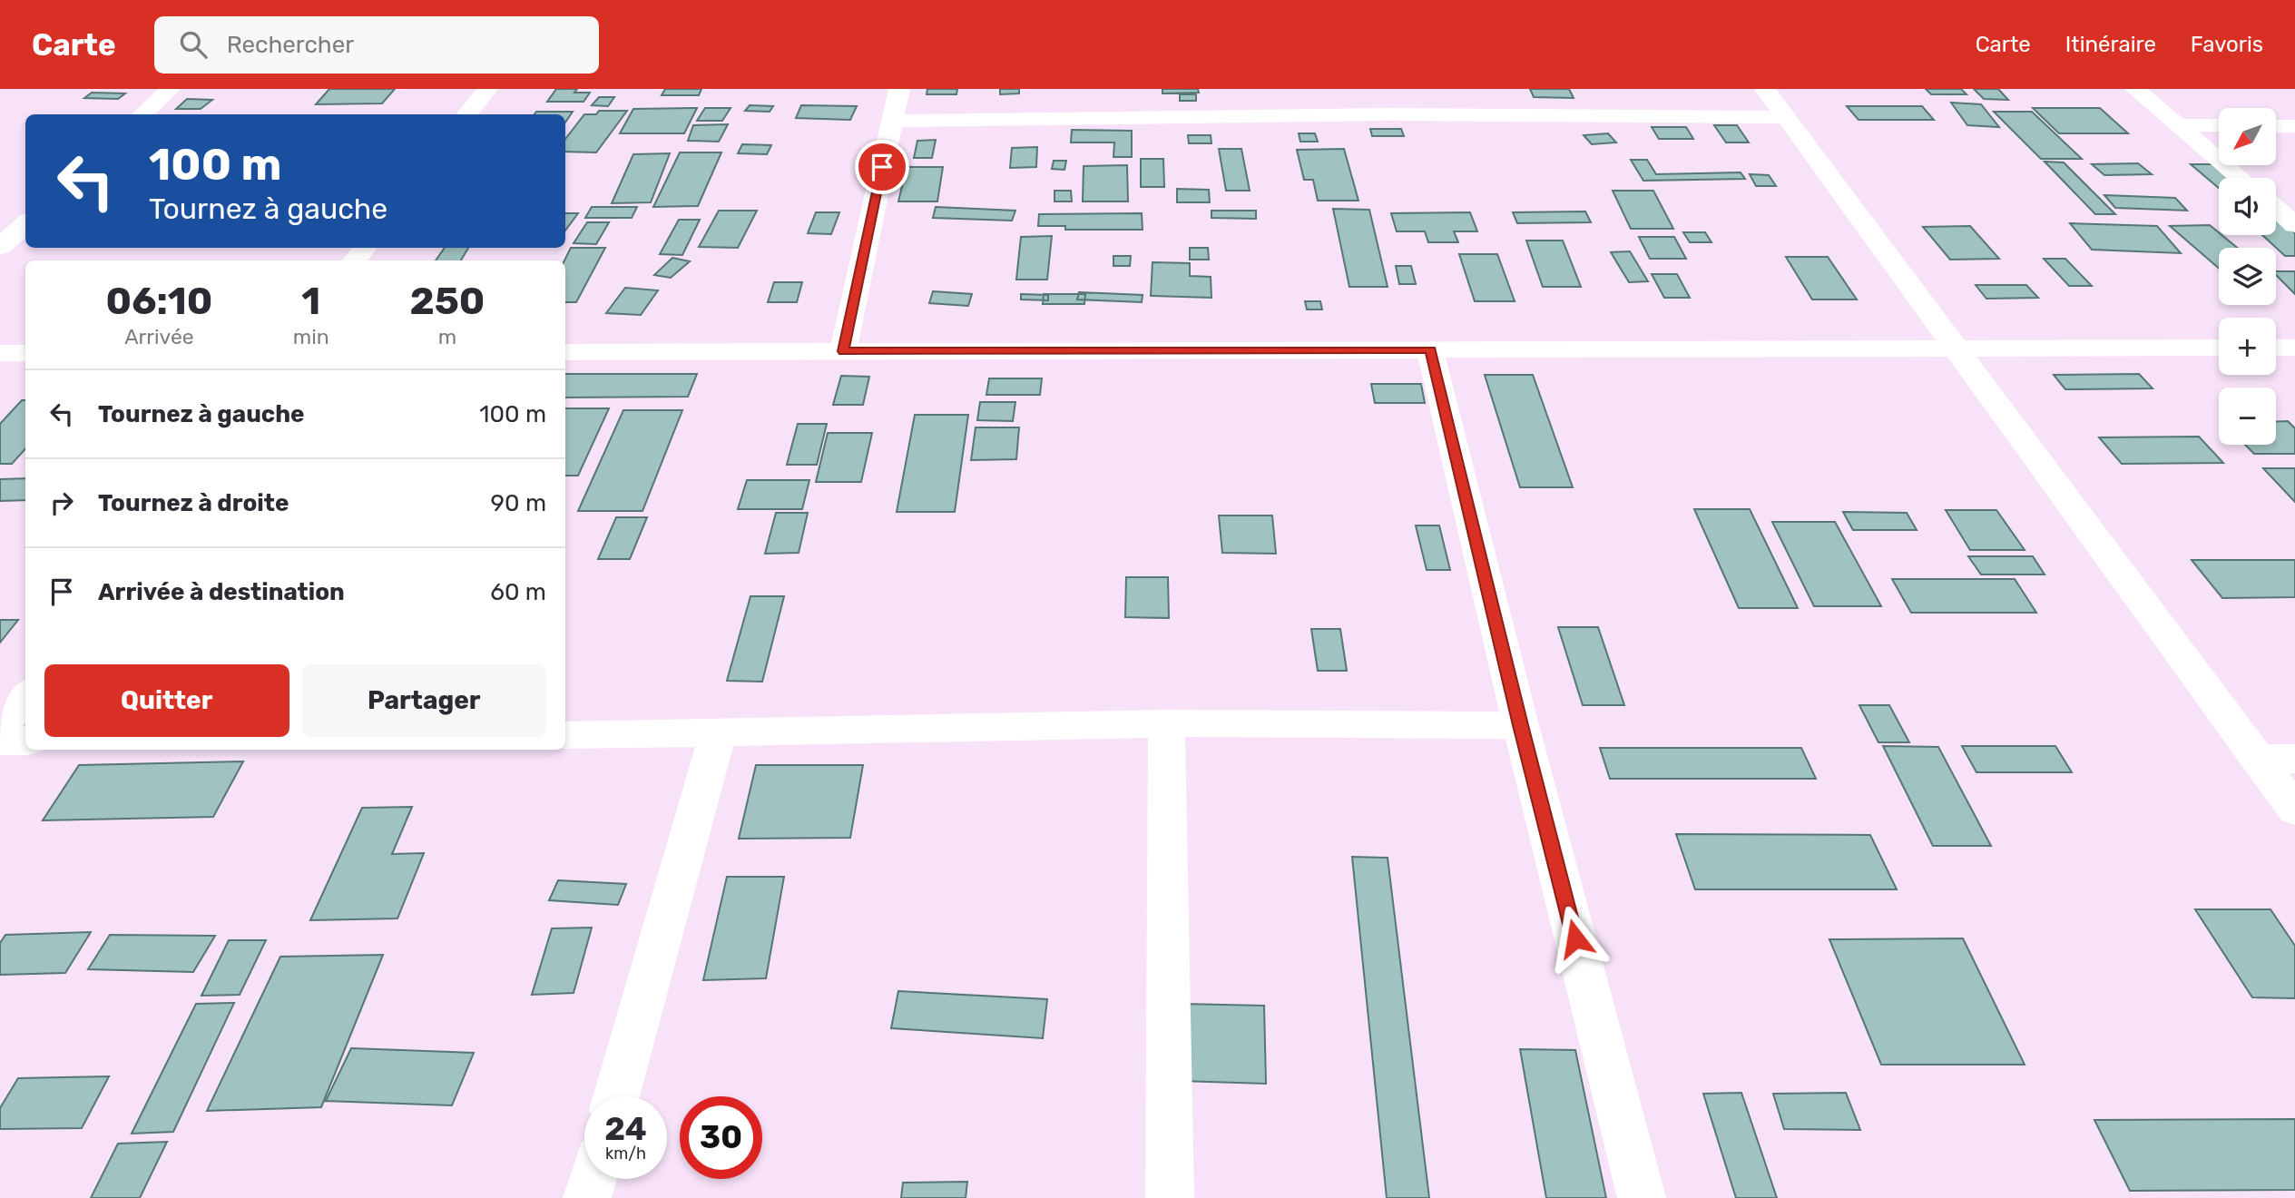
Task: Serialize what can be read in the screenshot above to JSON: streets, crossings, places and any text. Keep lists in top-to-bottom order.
{
  "north": "bottom left",
  "page": {
    "header": "Carte",
    "search": "Rechercher",
    "nav": ["Carte", "Itinéraire", "Favoris"],
    "map_buttons": ["+", "−"],
    "turn": ["100 m", "Tournez à gauche"],
    "eta": [
      "06:10",
      "Arrivée",
      "1",
      "min",
      "250",
      "m"
    ],
    "list": [
      {
        "name": "Tournez à gauche",
        "value": "100 m"
      },
      {
        "name": "Tournez à droite",
        "value": "90 m"
      },
      {
        "name": "Arrivée à destination",
        "value": "60 m"
      }
    ],
    "buttons": ["Quitter", "Partager"],
    "speed": "24 km/h",
    "limit": "30"
  }
}
